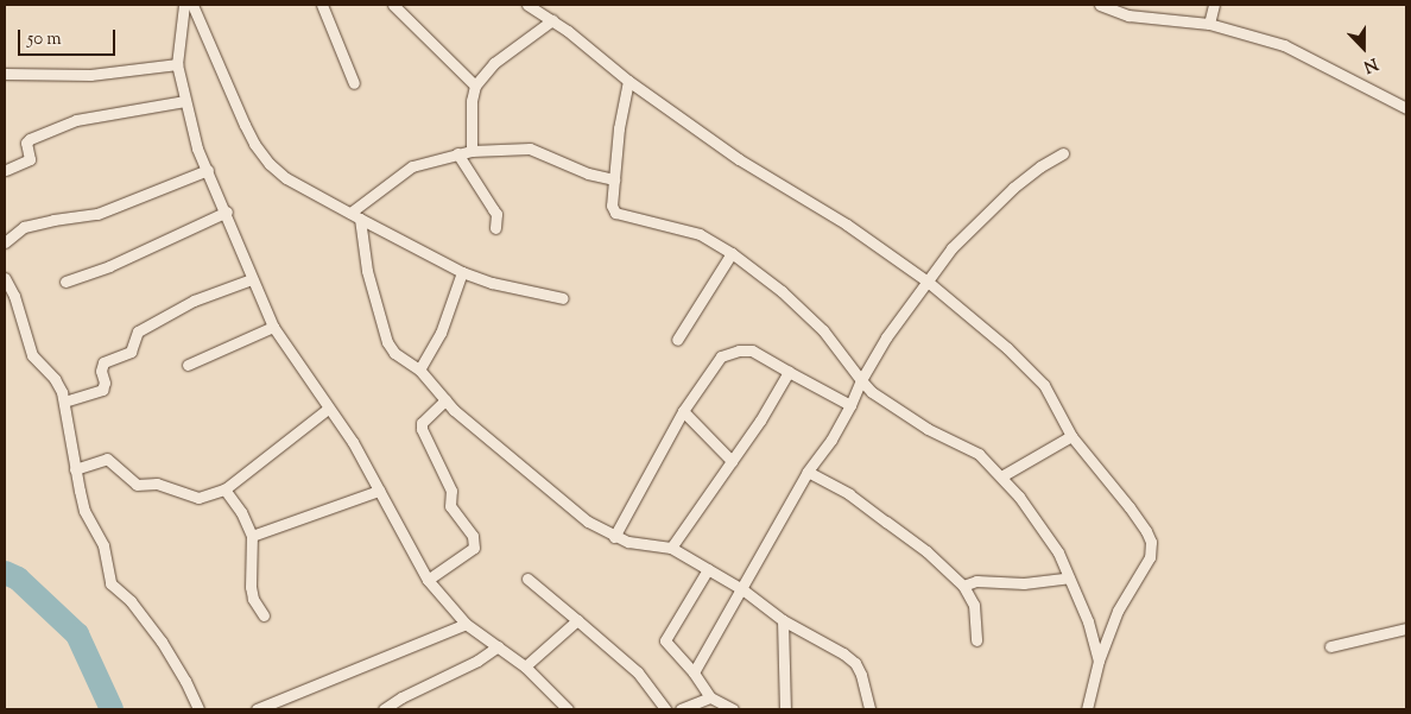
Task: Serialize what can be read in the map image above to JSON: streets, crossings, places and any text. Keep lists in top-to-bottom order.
{
  "scale_bar": "50 m",
  "north": "bottom"
}
